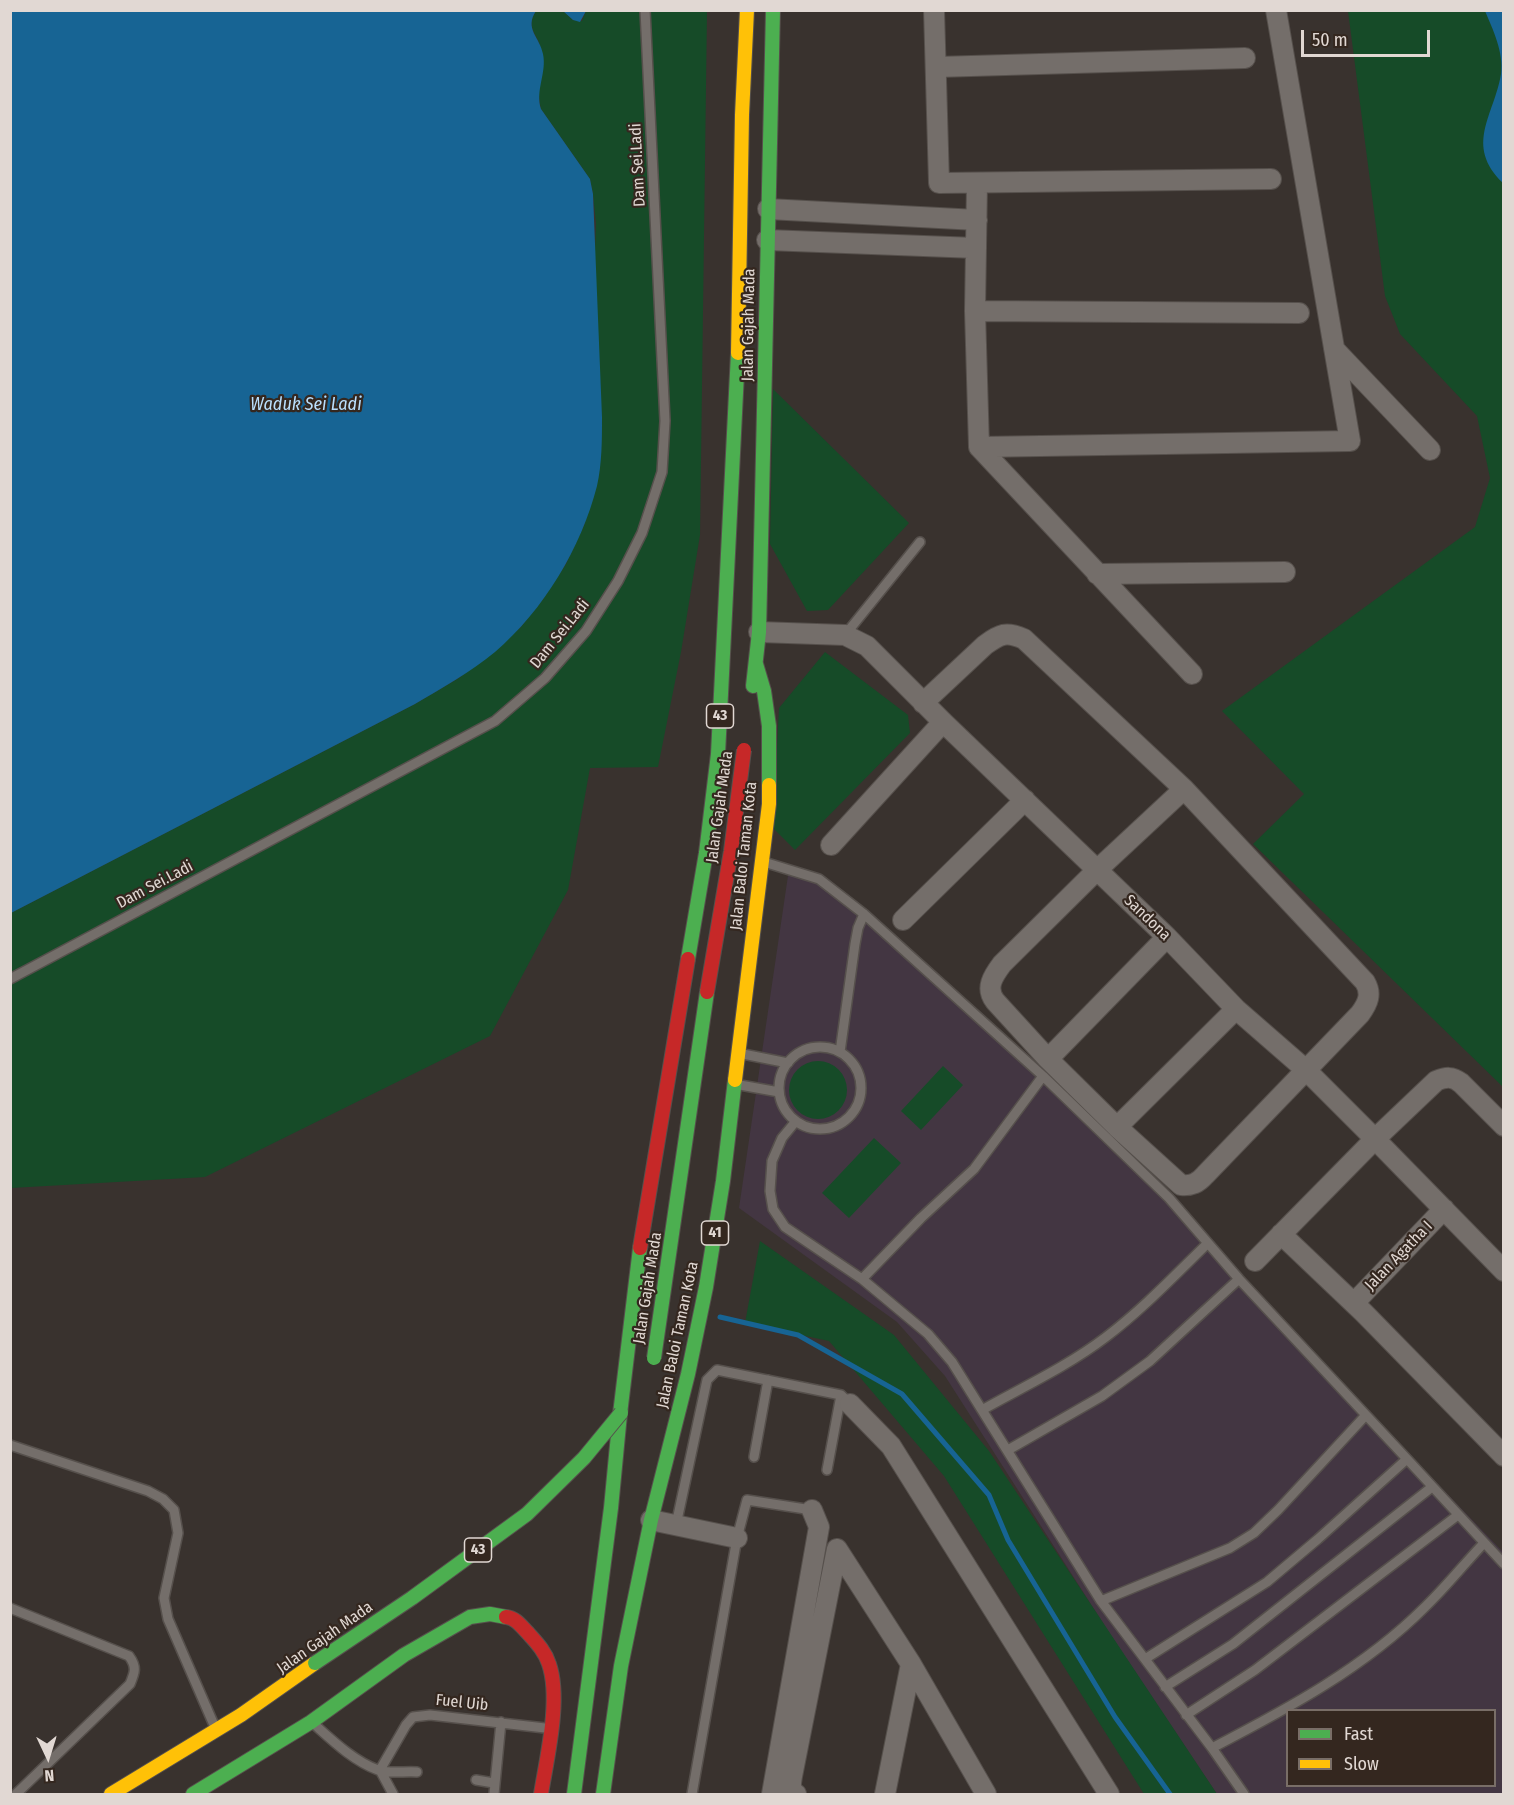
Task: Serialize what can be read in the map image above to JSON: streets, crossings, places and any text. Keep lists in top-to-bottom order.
{
  "streets": {
    "highway": [
      "Jalan Gajah Mada",
      "43",
      "Jalan Baloi Taman Kota",
      "41"
    ],
    "street": ["Sandona", "Jalan Agatha I"],
    "lane": ["Dam Sei.Ladi", "Fuel Uib"]
  },
  "crossings": [
    ["Jalan Gajah Mada", "Jalan Baloi Taman Kota"],
    ["Jalan Gajah Mada", "Sandona"],
    ["Sandona", "Jalan Agatha I"]
  ],
  "water": ["Waduk Sei Ladi"],
  "legend": ["Fast", "Slow"],
  "scale_bar": "50 m",
  "north": "bottom"
}
